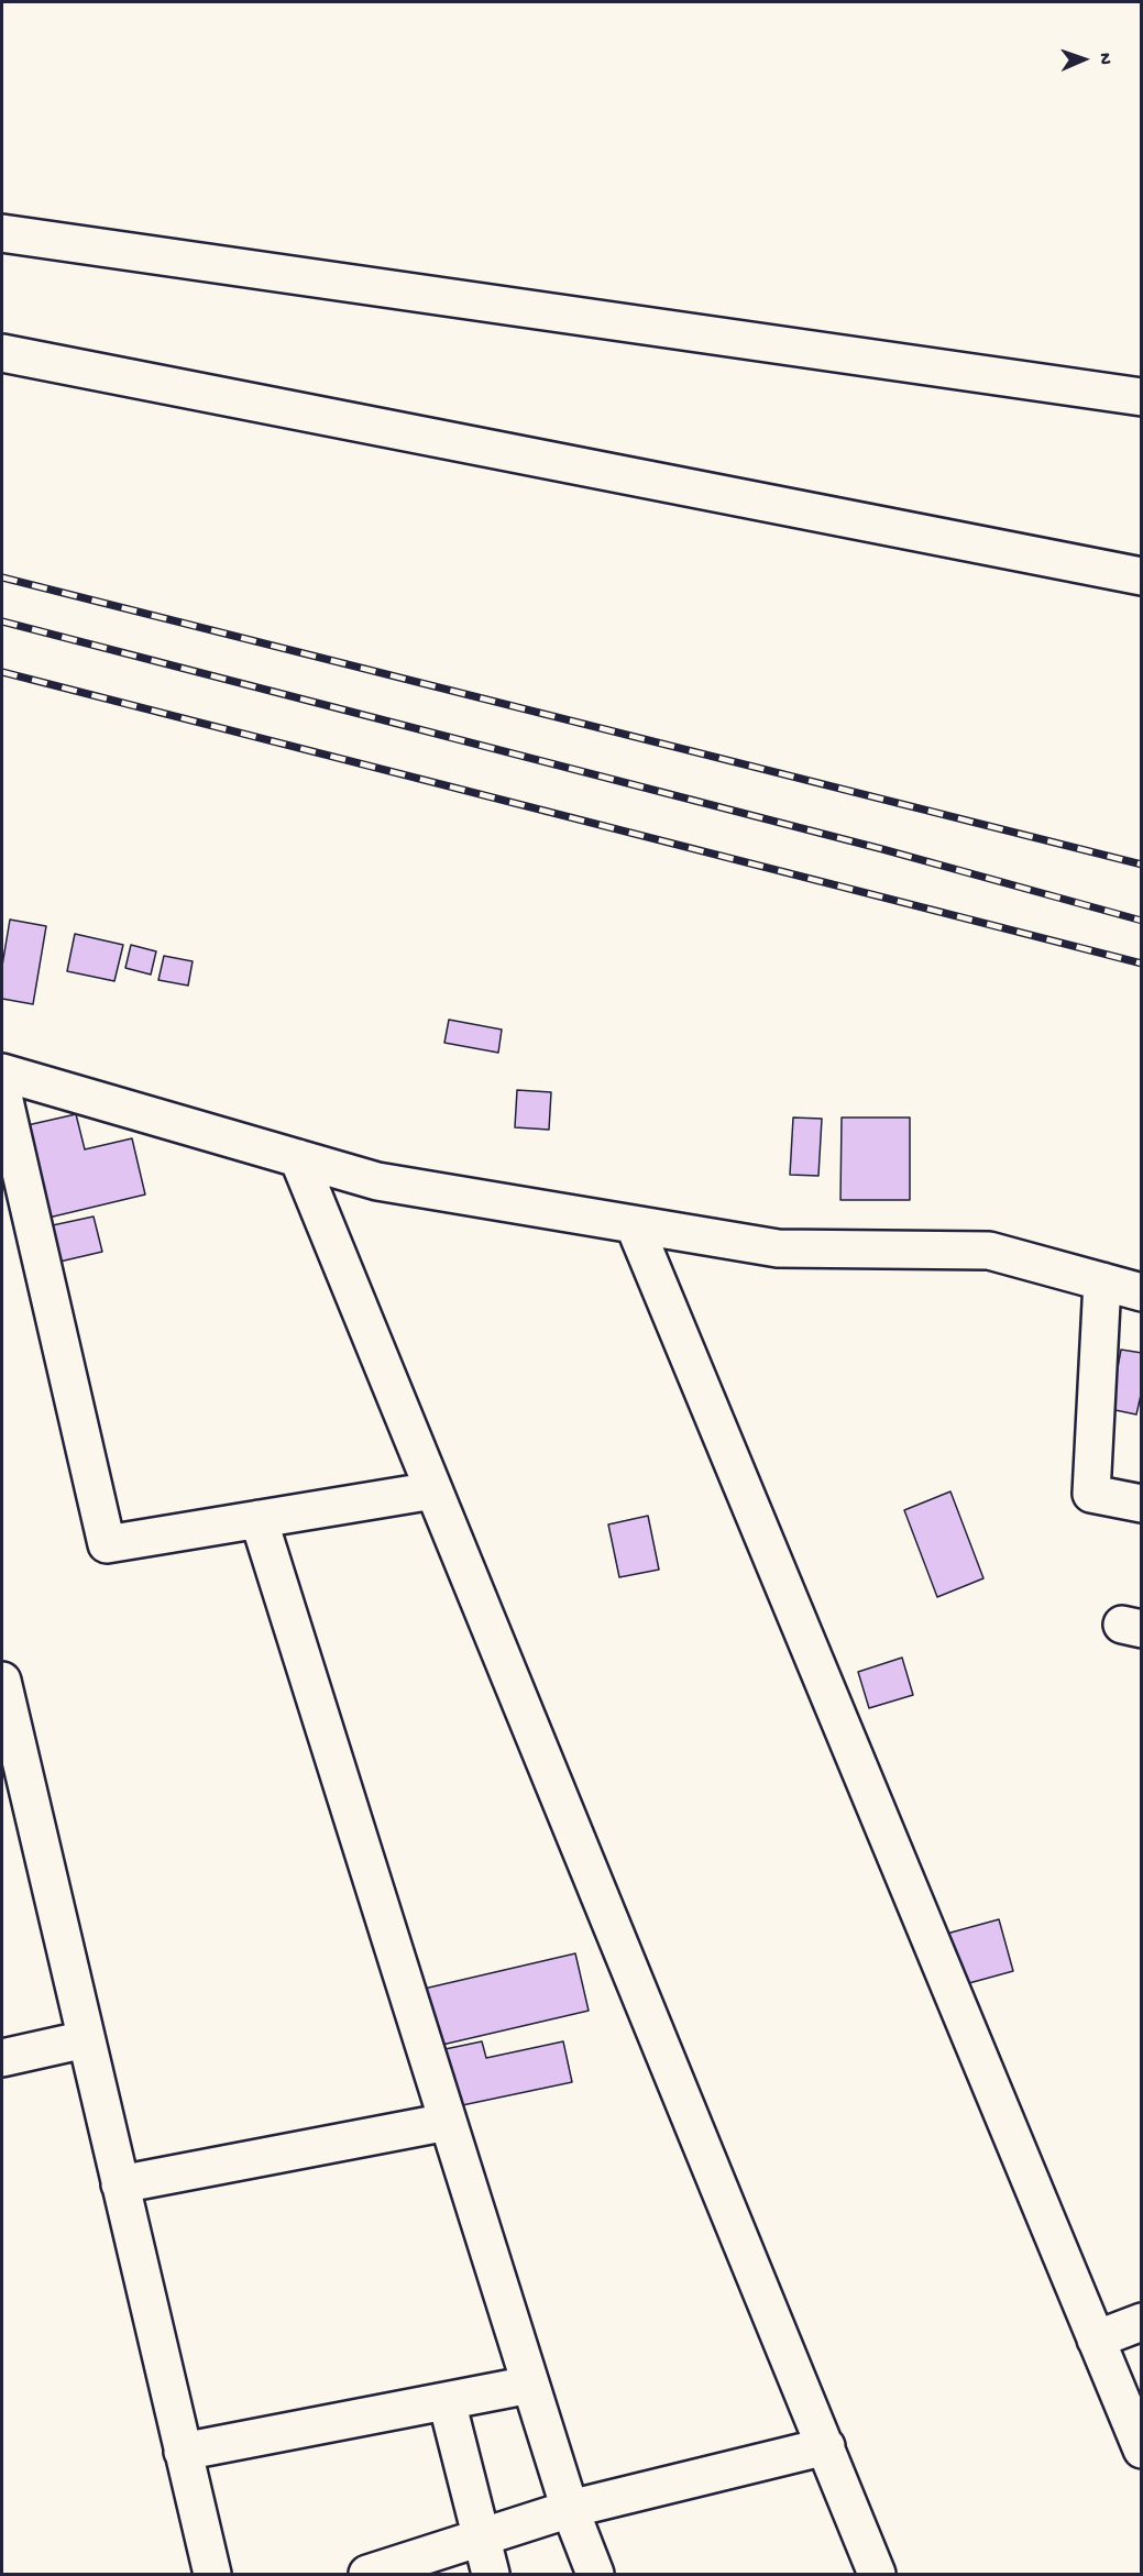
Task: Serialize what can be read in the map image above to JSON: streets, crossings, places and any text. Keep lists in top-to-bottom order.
{
  "north": "right"
}
